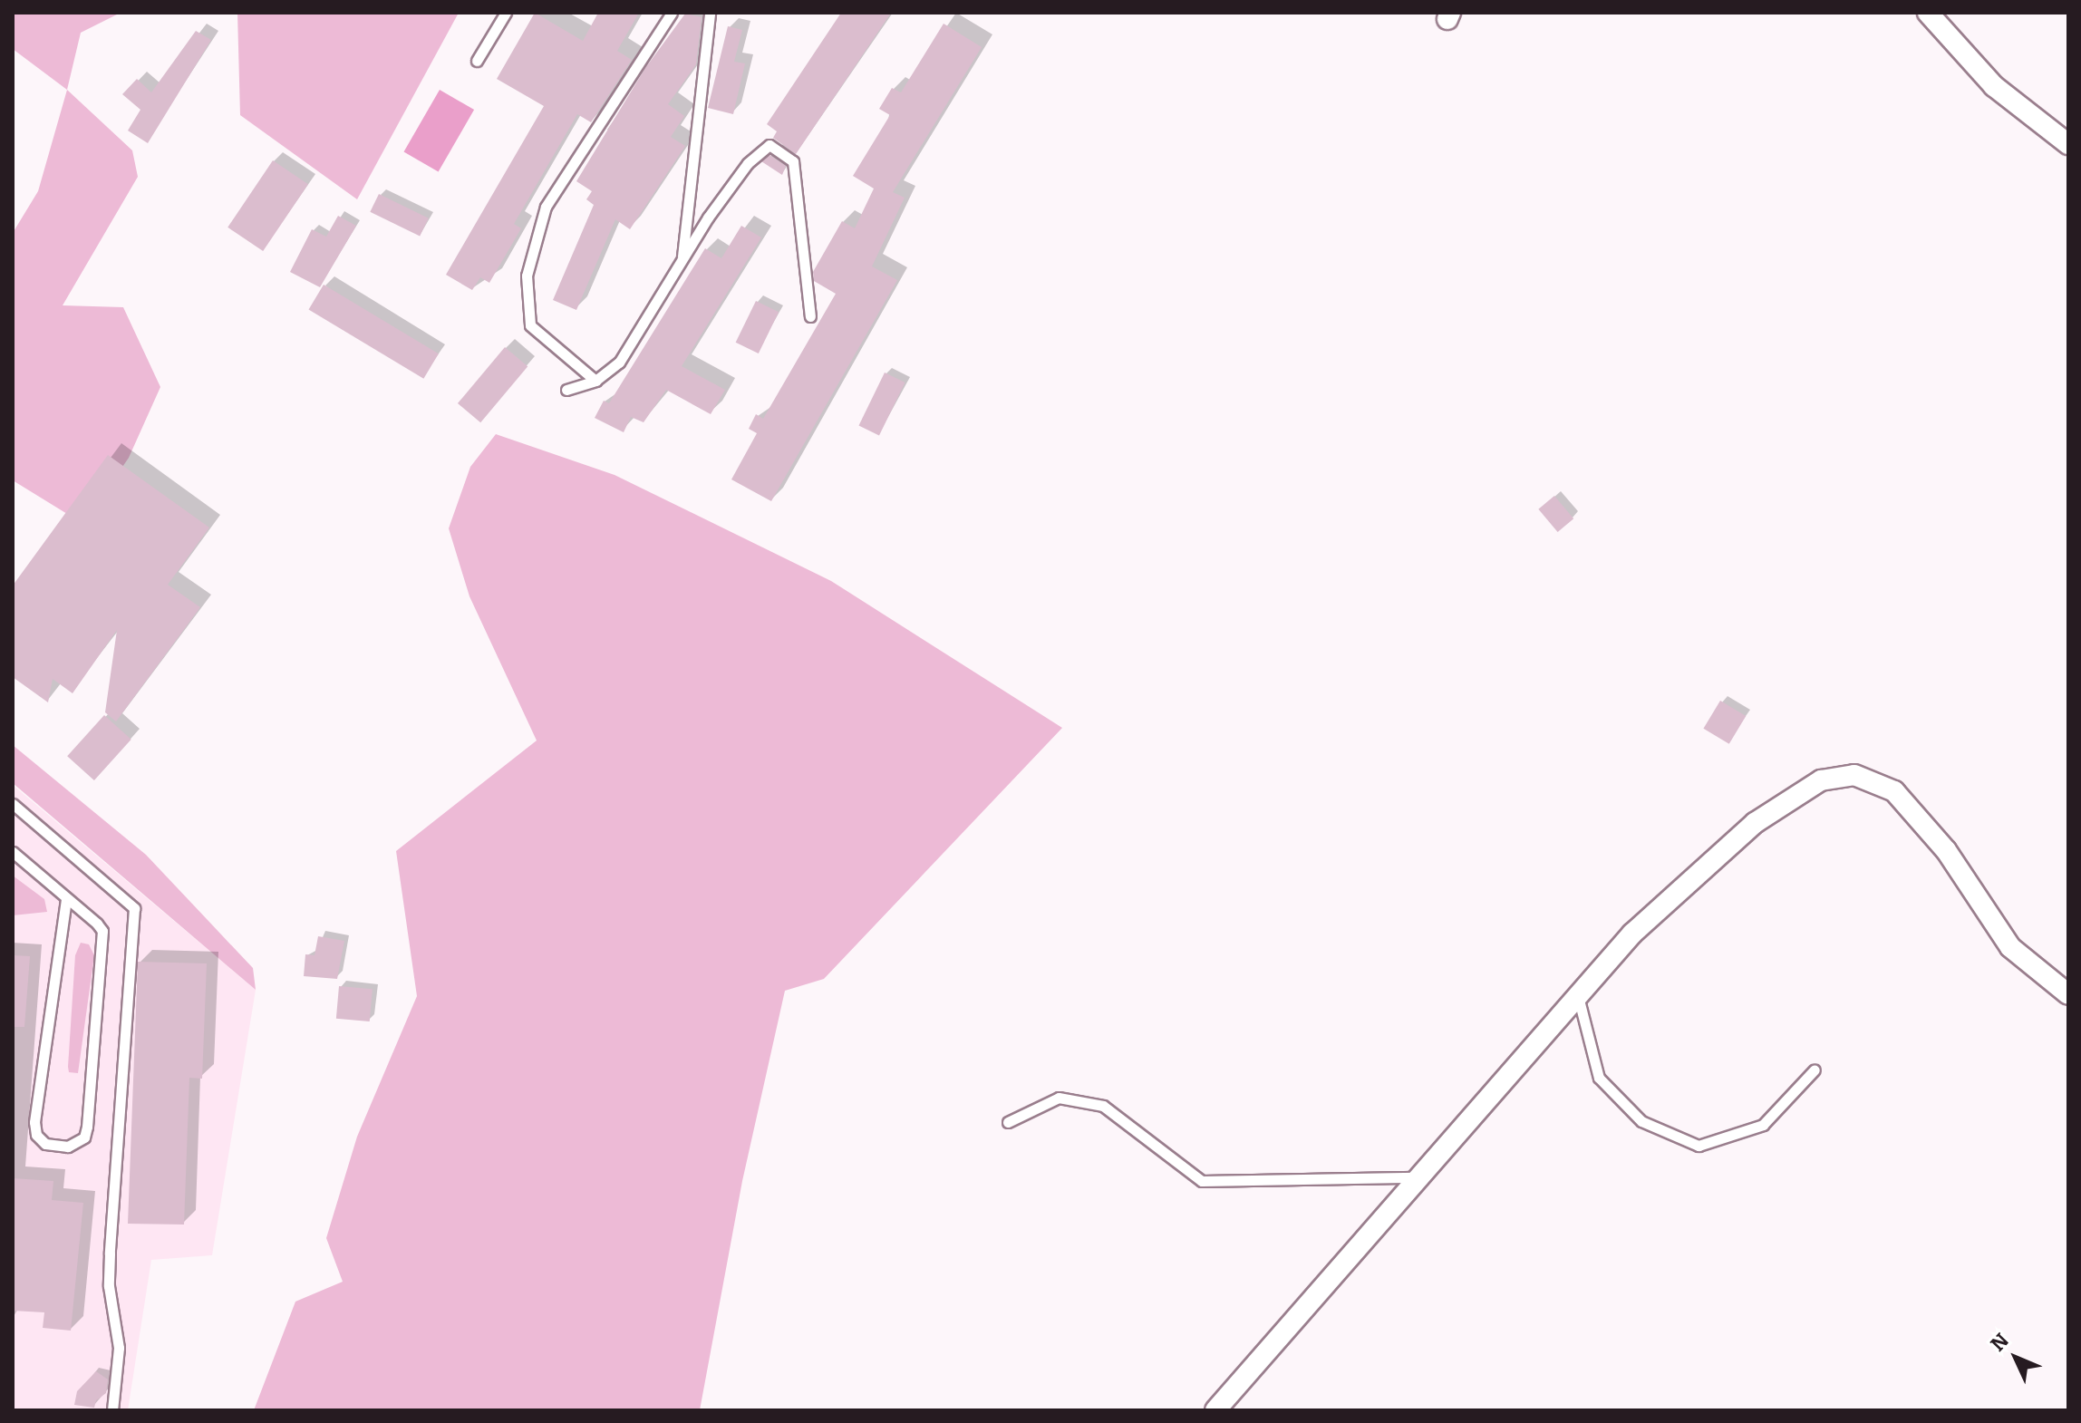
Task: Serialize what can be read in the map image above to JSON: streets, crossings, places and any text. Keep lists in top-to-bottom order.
{
  "north": "top left"
}
